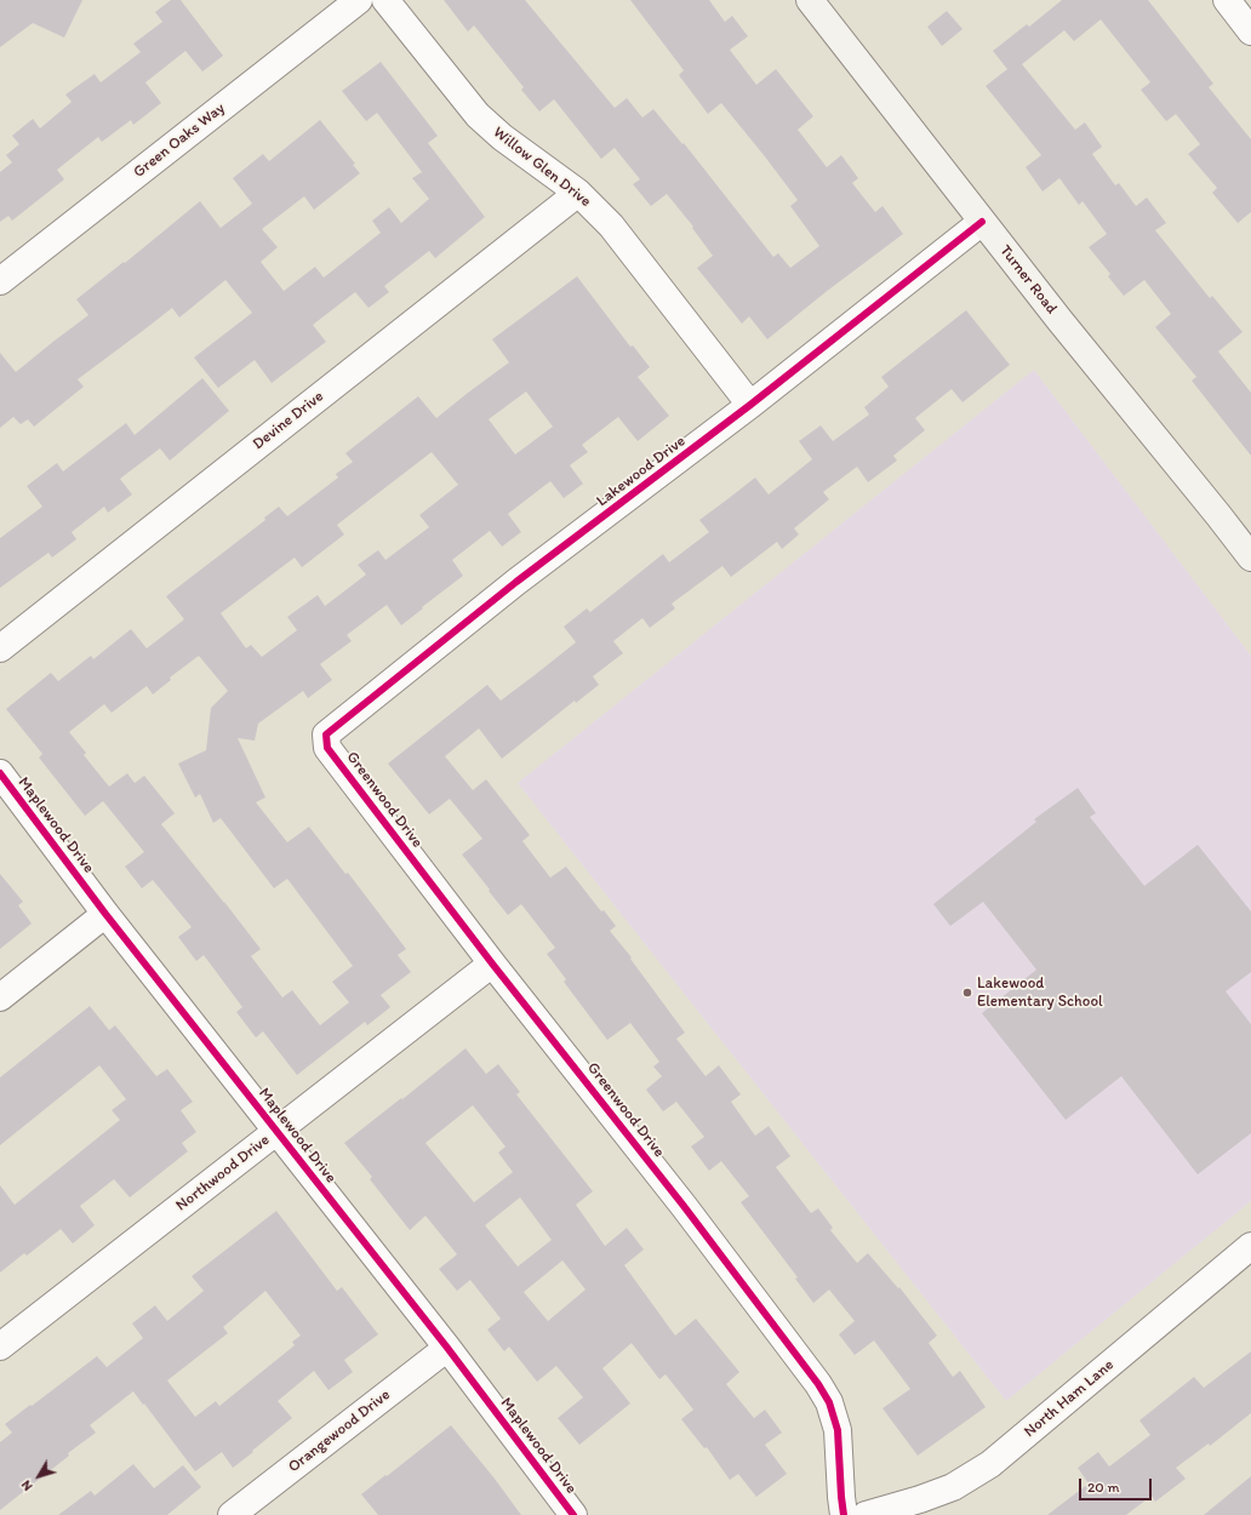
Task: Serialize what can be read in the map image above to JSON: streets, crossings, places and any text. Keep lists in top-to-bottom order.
{
  "streets": {
    "main road": ["Turner Road"],
    "street": [
      "Green Oaks Way",
      "Willow Glen Drive",
      "Devine Drive",
      "Lakewood Drive",
      "Greenwood Drive",
      "Maplewood Drive",
      "Northwood Drive",
      "North Ham Lane",
      "Orangewood Drive"
    ]
  },
  "crossings": [
    ["Willow Glen Drive", "Devine Drive"],
    ["Willow Glen Drive", "Lakewood Drive"],
    ["Turner Road", "Lakewood Drive"],
    ["Lakewood Drive", "Greenwood Drive"],
    ["Greenwood Drive", "Northwood Drive"],
    ["Maplewood Drive", "Northwood Drive"],
    ["Maplewood Drive", "Orangewood Drive"]
  ],
  "places": ["Lakewood Elementary School"],
  "scale_bar": "20 m",
  "north": "bottom left"
}
